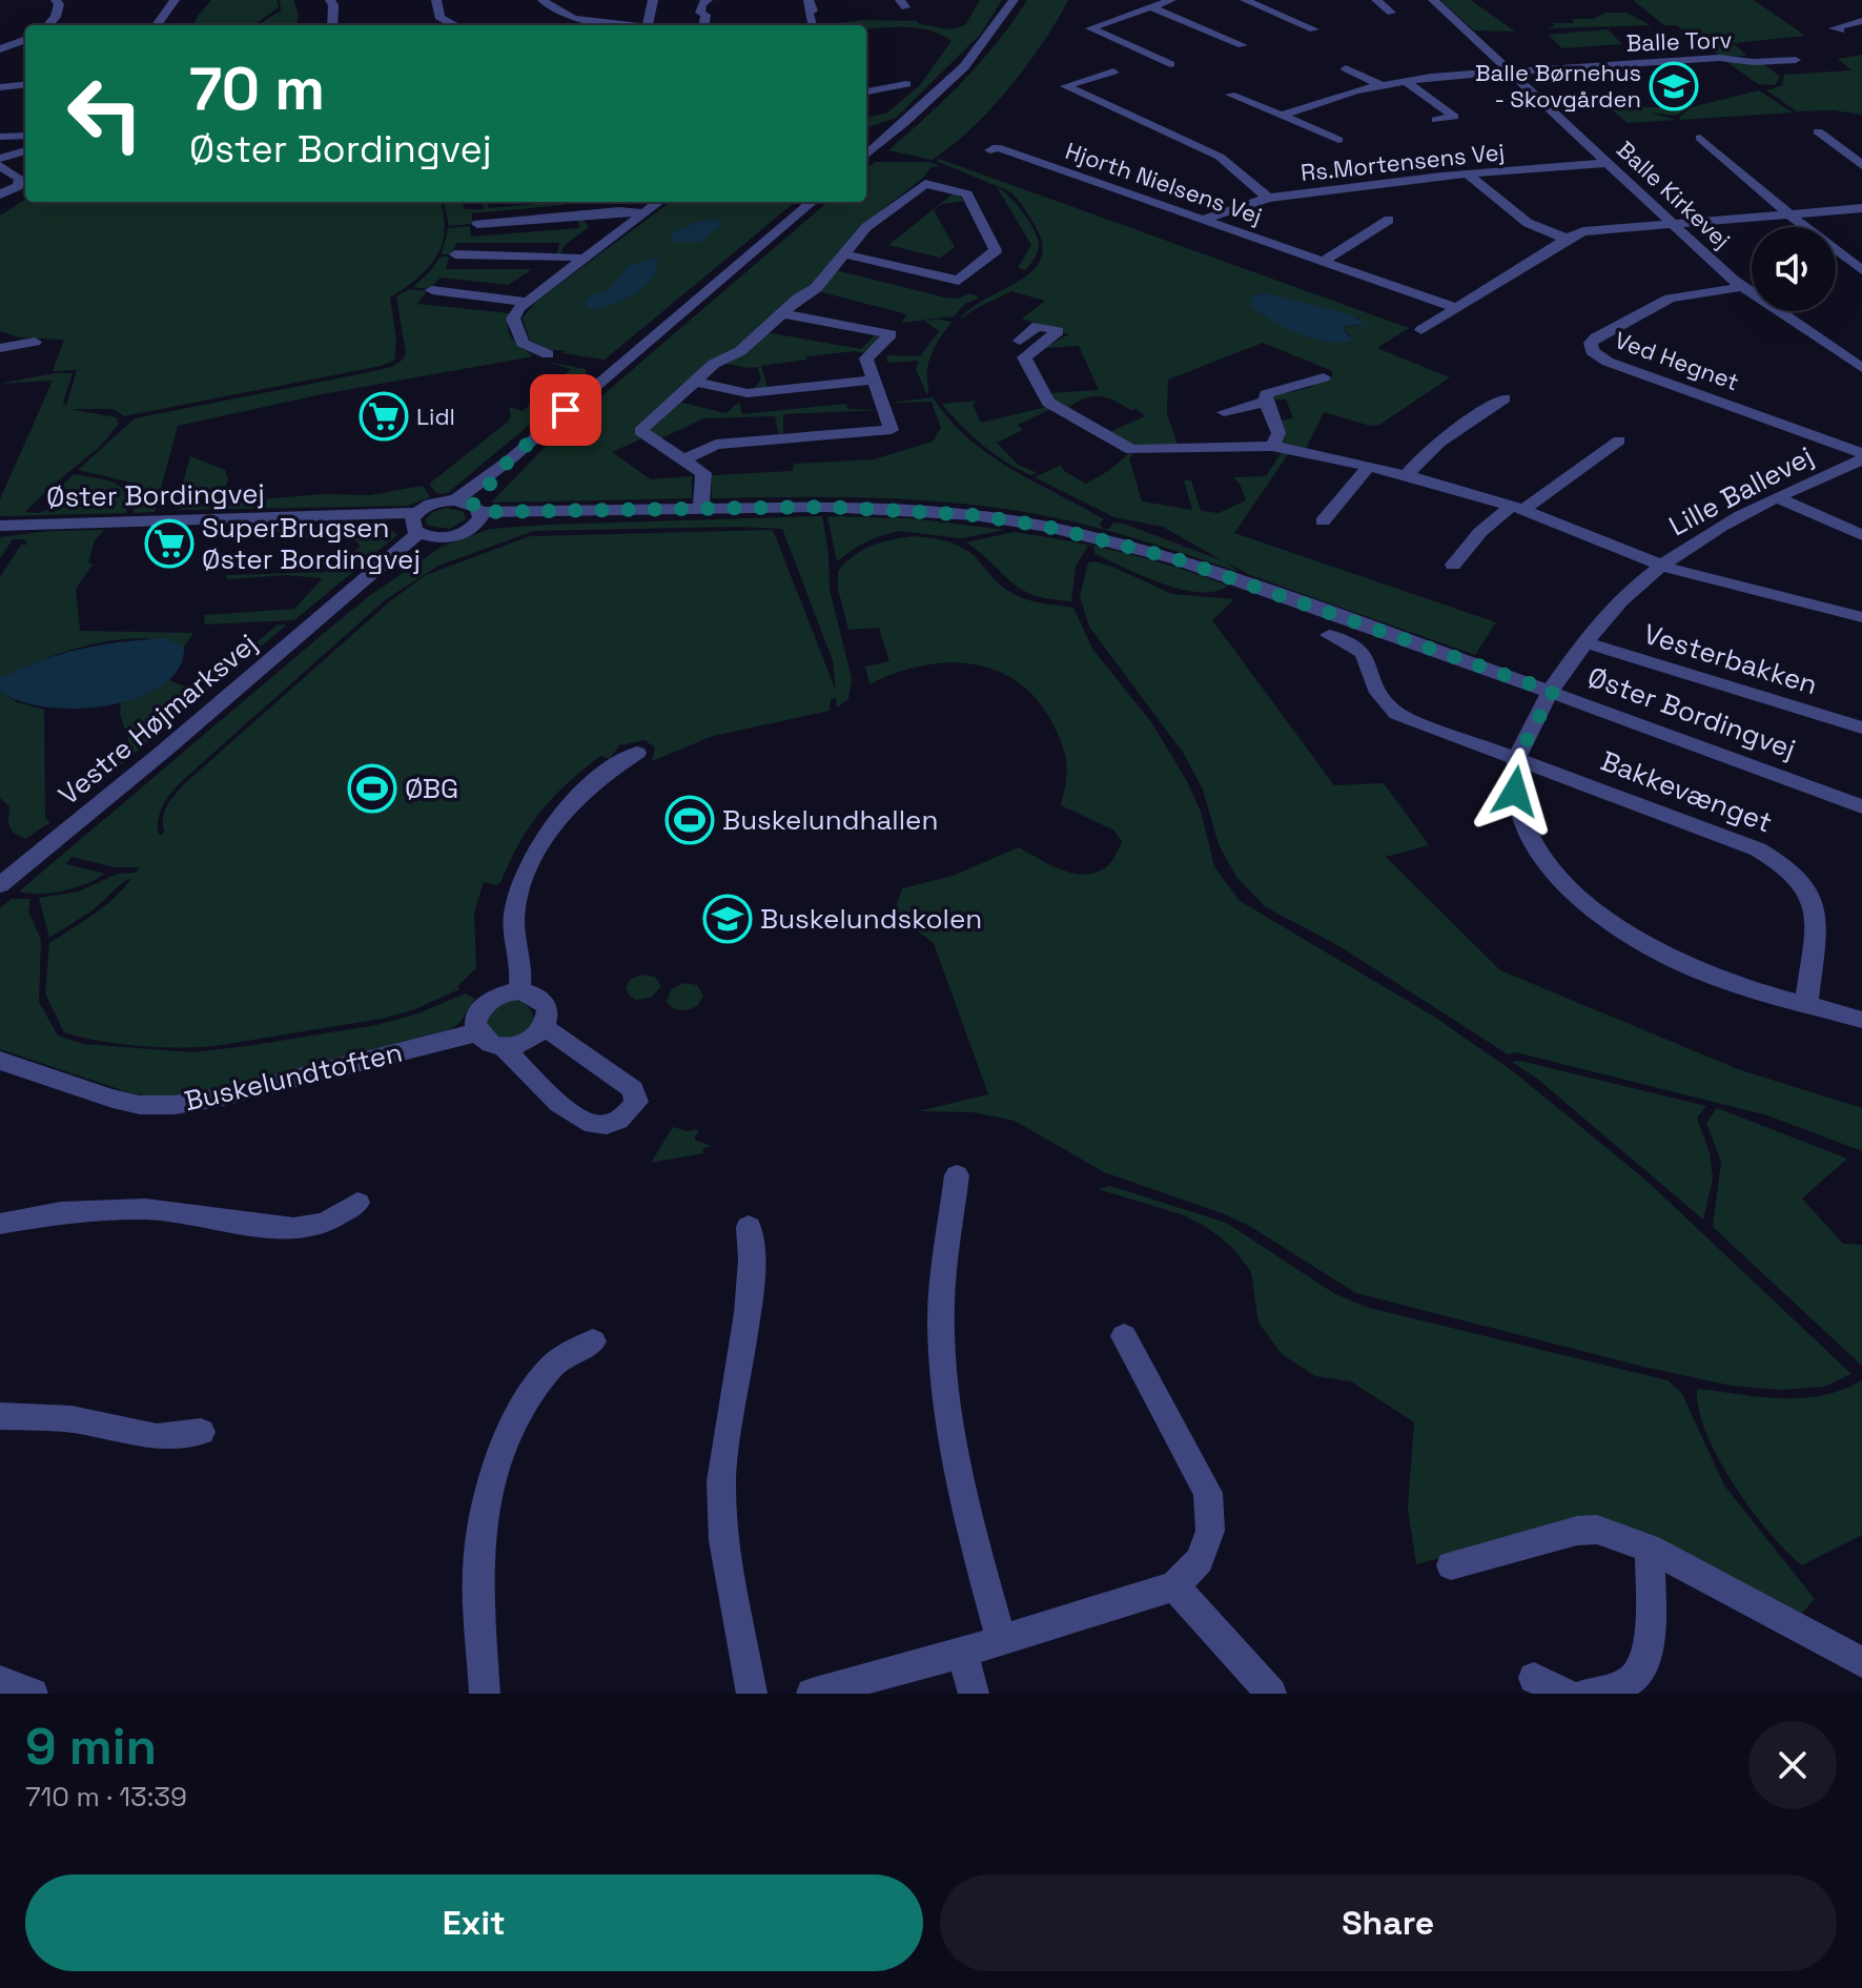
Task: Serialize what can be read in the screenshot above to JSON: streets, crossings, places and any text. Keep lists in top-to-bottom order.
{
  "streets": {
    "street": [
      "Balle Torv",
      "Rs.Mortensens Vej",
      "Hjorth Nielsens Vej",
      "Balle Kirkevej",
      "Ved Hegnet",
      "Lille Ballevej",
      "Øster Bordingvej",
      "Vesterbakken",
      "Vestre Højmarksvej",
      "Bakkevænget",
      "Buskelundtoften"
    ]
  },
  "crossings": [
    ["Balle Torv", "Balle Kirkevej"],
    ["Rs.Mortensens Vej", "Hjorth Nielsens Vej"],
    ["Rs.Mortensens Vej", "Balle Kirkevej"],
    ["Balle Kirkevej", "Ved Hegnet"],
    ["Ved Hegnet", "Lille Ballevej"],
    ["Lille Ballevej", "Øster Bordingvej"],
    ["Lille Ballevej", "Vesterbakken"],
    ["Øster Bordingvej", "Vestre Højmarksvej"]
  ],
  "places": {
    "school or university": ["Balle Børnehus - Skovgården", "Buskelundskolen"],
    "supermarket": ["Lidl", "SuperBrugsen Øster Bordingvej"],
    "sports": ["ØBG", "Buskelundhallen"]
  },
  "page": {
    "turn": ["70 m", "Øster Bordingvej"],
    "heading": ["9 min", "710 m · 13:39"],
    "buttons": ["Exit", "Share"]
  }
}
